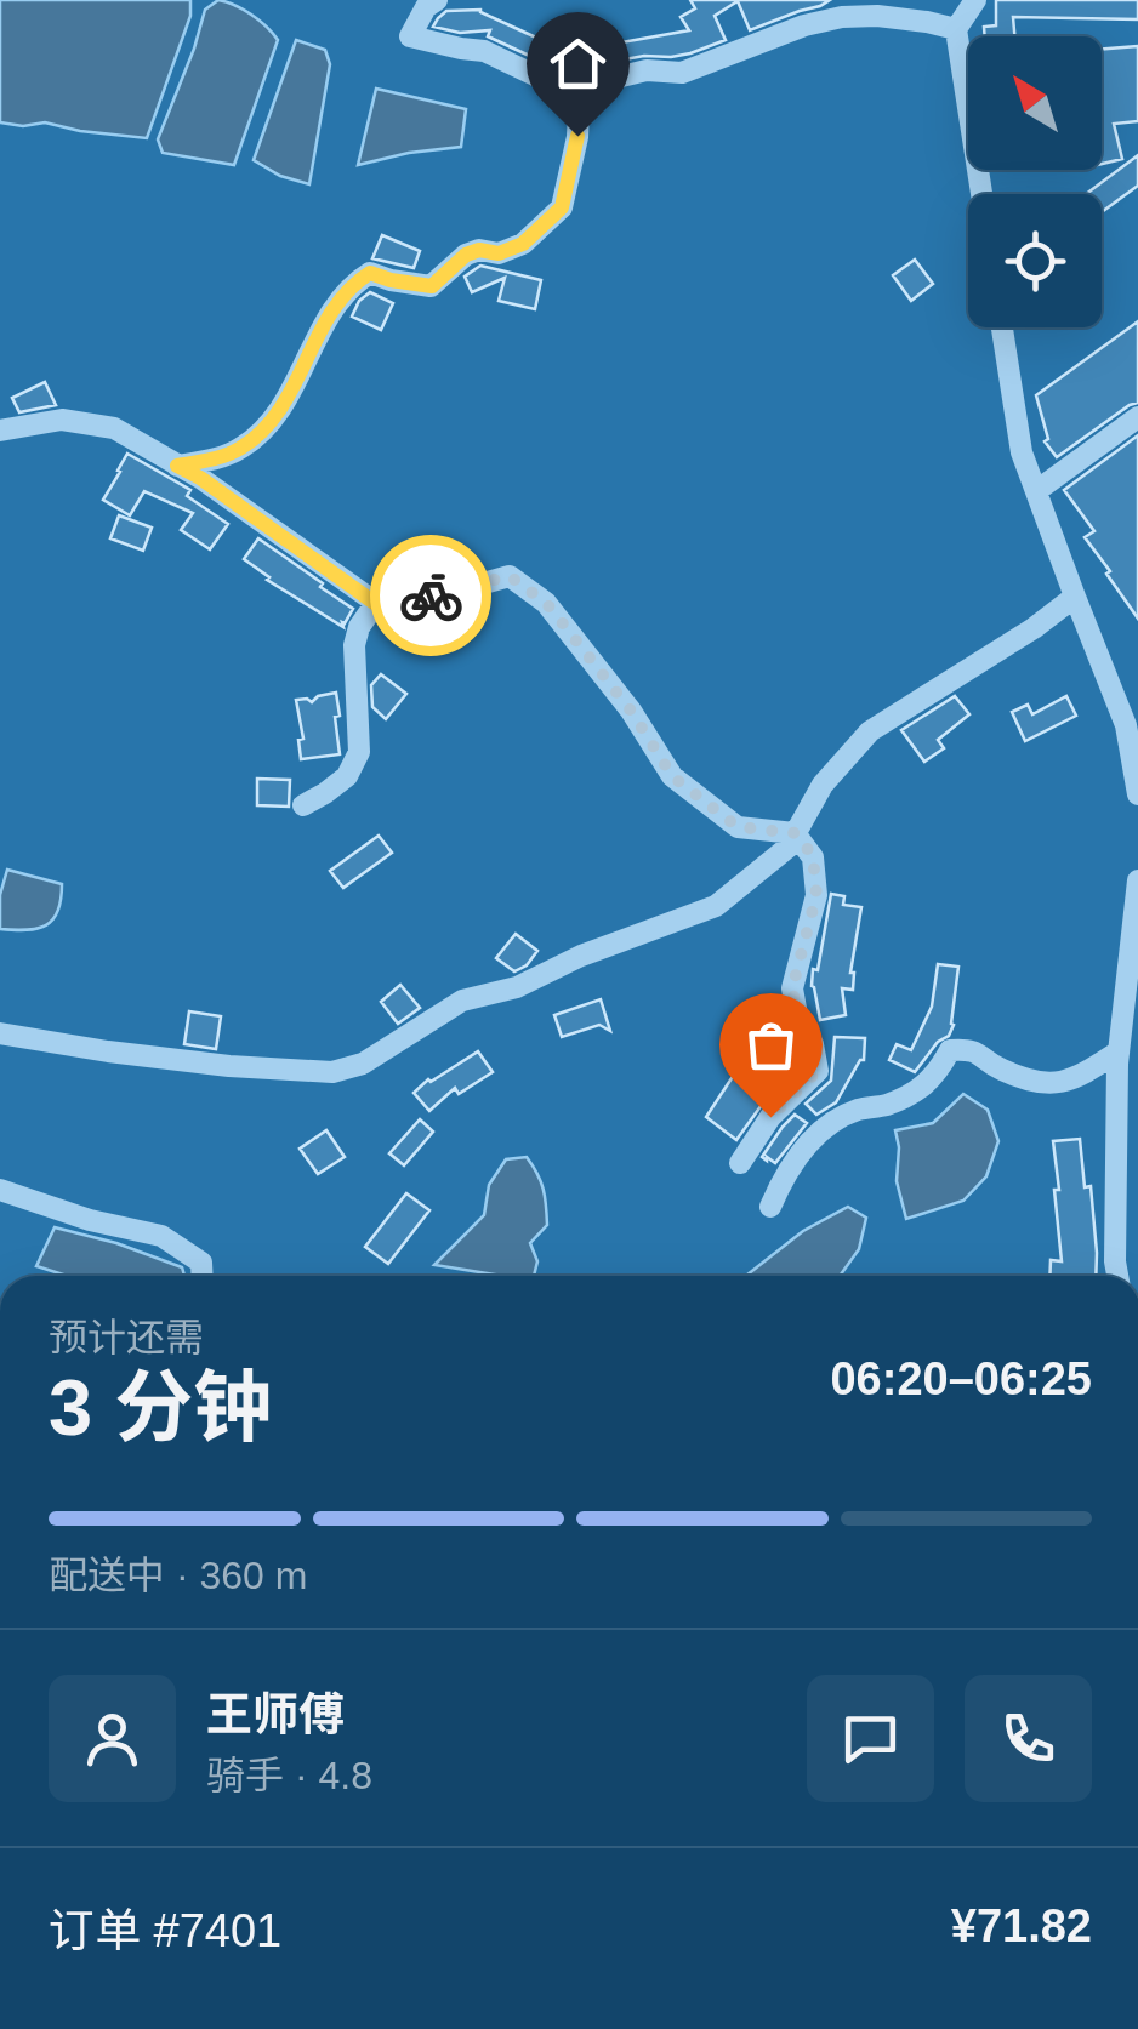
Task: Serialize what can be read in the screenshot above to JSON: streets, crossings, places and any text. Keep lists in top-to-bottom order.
{
  "north": "top left",
  "page": {
    "heading": ["3 分钟", "预计还需", "06:20–06:25"],
    "panel": [
      "王师傅",
      "骑手 · 4.8",
      "订单 #7401",
      "¥71.82"
    ],
    "bar": "配送中 · 360 m"
  }
}
